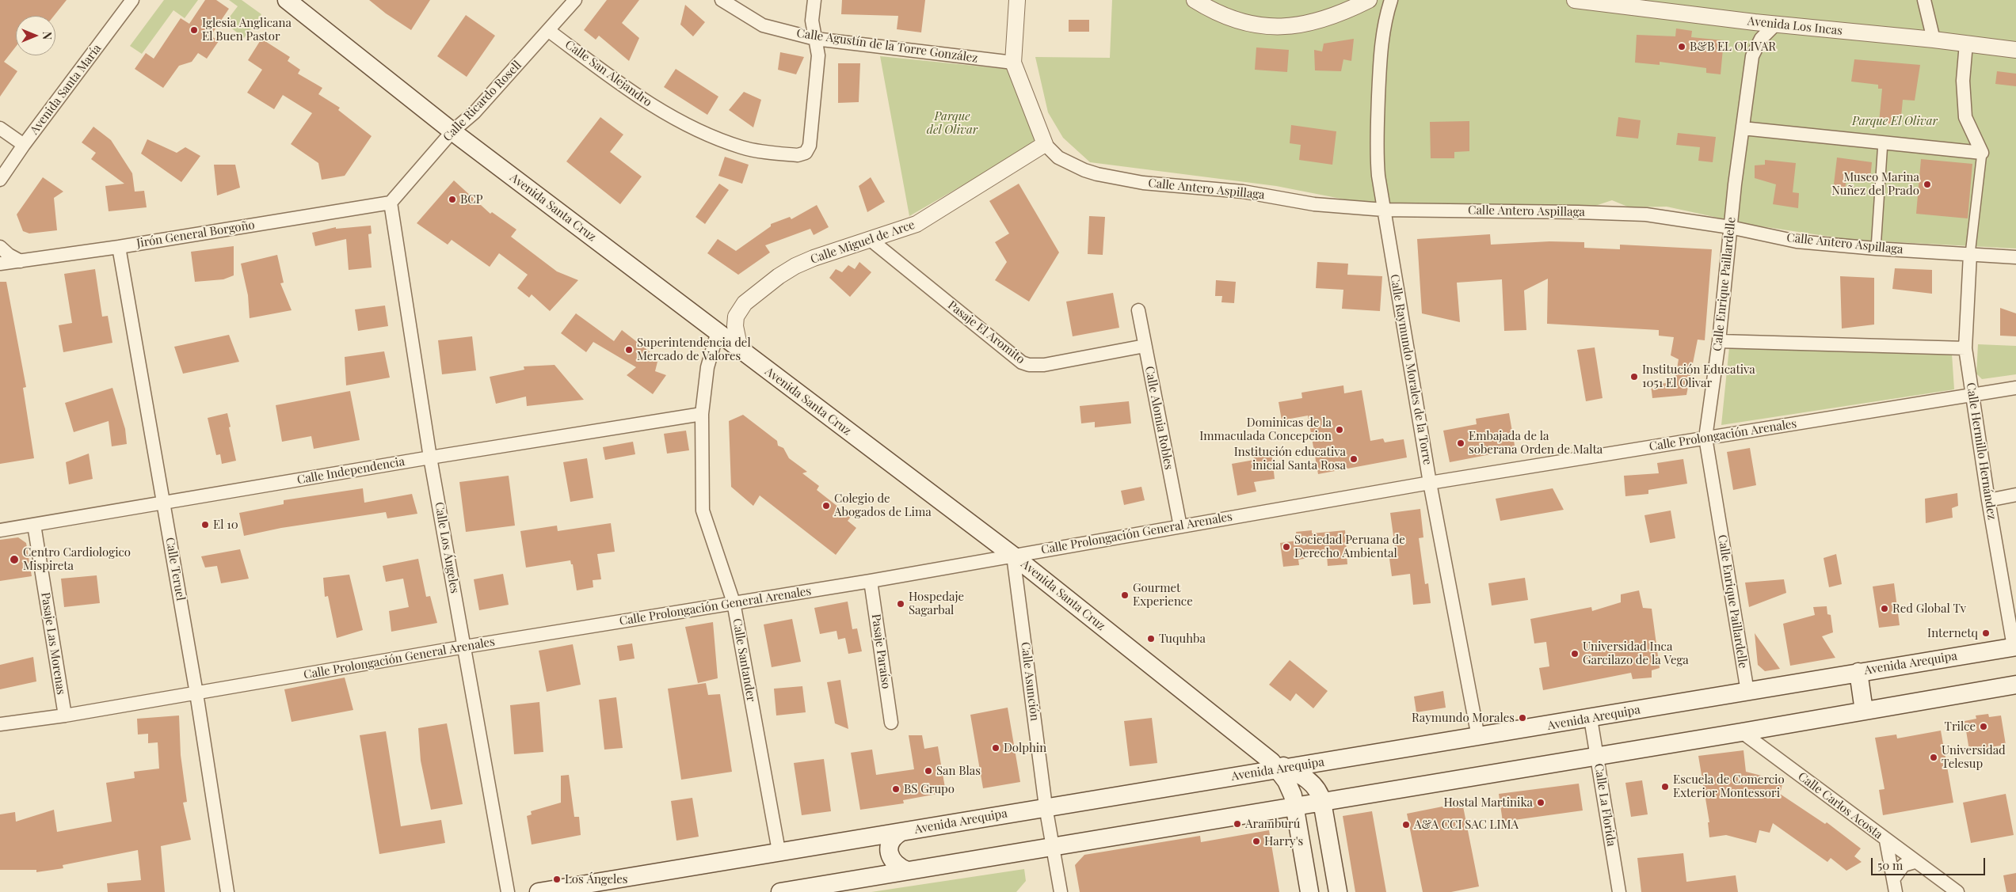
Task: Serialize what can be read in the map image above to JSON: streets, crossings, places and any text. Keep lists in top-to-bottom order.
{
  "streets": {
    "main road": ["Avenida Santa Cruz", "Avenida Arequipa"],
    "street": [
      "Avenida Los Incas",
      "Calle Agustín de la Torre González",
      "Calle San Alejandro",
      "Avenida Santa María",
      "Calle Ricardo Rosell",
      "Calle Antero Aspillaga",
      "Jirón General Borgoño",
      "Calle Miguel de Arce",
      "Calle Enrique Paillardelle",
      "Pasaje El Aromito",
      "Calle Raymundo Morales de la Torre",
      "Calle Alomia Robles",
      "Calle Prolongación Arenales",
      "Calle Hermillo Hernández",
      "Calle Independencia",
      "Calle Prolongación General Arenales",
      "Calle Los Ángeles",
      "Calle Teruel",
      "Pasaje Las Morenas",
      "Pasaje Paraíso",
      "Calle Santander",
      "Calle Asunción",
      "Calle La Florida",
      "Calle Carlos Acosta"
    ]
  },
  "crossings": [
    ["Avenida Los Incas", "Calle Enrique Paillardelle"],
    ["Calle Agustín de la Torre González", "Calle San Alejandro"],
    ["Calle San Alejandro", "Calle Ricardo Rosell"],
    ["Calle Ricardo Rosell", "Avenida Santa Cruz"],
    ["Calle Ricardo Rosell", "Jirón General Borgoño"],
    ["Calle Ricardo Rosell", "Calle Los Ángeles"],
    ["Calle Antero Aspillaga", "Calle Miguel de Arce"],
    ["Calle Antero Aspillaga", "Calle Enrique Paillardelle"],
    ["Calle Antero Aspillaga", "Calle Raymundo Morales de la Torre"],
    ["Calle Antero Aspillaga", "Calle Hermillo Hernández"],
    ["Avenida Santa Cruz", "Calle Miguel de Arce"],
    ["Avenida Santa Cruz", "Calle Prolongación General Arenales"],
    ["Avenida Santa Cruz", "Calle Santander"],
    ["Avenida Santa Cruz", "Avenida Arequipa"],
    ["Avenida Santa Cruz", "Calle Asunción"],
    ["Jirón General Borgoño", "Calle Los Ángeles"],
    ["Jirón General Borgoño", "Calle Teruel"],
    ["Calle Miguel de Arce", "Pasaje El Aromito"],
    ["Calle Enrique Paillardelle", "Calle Prolongación Arenales"],
    ["Calle Enrique Paillardelle", "Avenida Arequipa"],
    ["Pasaje El Aromito", "Calle Alomia Robles"],
    ["Calle Raymundo Morales de la Torre", "Calle Prolongación Arenales"],
    ["Calle Raymundo Morales de la Torre", "Calle Prolongación General Arenales"],
    ["Calle Raymundo Morales de la Torre", "Avenida Arequipa"],
    ["Calle Alomia Robles", "Calle Prolongación General Arenales"],
    ["Calle Prolongación Arenales", "Calle Hermillo Hernández"],
    ["Calle Prolongación Arenales", "Calle Prolongación General Arenales"],
    ["Calle Hermillo Hernández", "Avenida Arequipa"],
    ["Calle Independencia", "Calle Los Ángeles"],
    ["Calle Independencia", "Calle Teruel"],
    ["Calle Independencia", "Pasaje Las Morenas"],
    ["Calle Independencia", "Calle Santander"],
    ["Calle Prolongación General Arenales", "Calle Los Ángeles"],
    ["Calle Prolongación General Arenales", "Calle Teruel"],
    ["Calle Prolongación General Arenales", "Pasaje Las Morenas"],
    ["Calle Prolongación General Arenales", "Pasaje Paraíso"],
    ["Calle Prolongación General Arenales", "Calle Santander"],
    ["Calle Prolongación General Arenales", "Calle Asunción"],
    ["Calle Santander", "Avenida Arequipa"],
    ["Avenida Arequipa", "Calle Asunción"],
    ["Avenida Arequipa", "Calle La Florida"]
  ],
  "parks": ["Parque del Olivar", "Parque El Olivar"],
  "places": [
    "Iglesia Anglicana El Buen Pastor",
    "B&B EL OLIVAR",
    "Museo Marina Nuñez del Prado",
    "BCP",
    "Superintendencia del Mercado de Valores",
    "Institución Educativa 1051 El Olivar",
    "Dominicas de la Immaculada Concepcion",
    "Embajada de la soberana Orden de Malta",
    "Institución educativa inicial Santa Rosa",
    "Colegio de Abogados de Lima",
    "El 10",
    "Sociedad Peruana de Derecho Ambiental",
    "Centro Cardiologico Mispireta",
    "Gourmet Experience",
    "Hospedaje Sagarbal",
    "Red Global Tv",
    "Internetq",
    "Tuquhba",
    "Universidad Inca Garcilazo de la Vega",
    "Raymundo Morales",
    "Trilce",
    "Dolphin",
    "Universidad Telesup",
    "San Blas",
    "Escuela de Comercio Exterior Montessori",
    "BS Grupo",
    "Hostal Martinika",
    "Aramburú",
    "A&A CCI SAC LIMA",
    "Harry's",
    "Los Ángeles"
  ],
  "scale_bar": "50 m",
  "north": "right"
}
